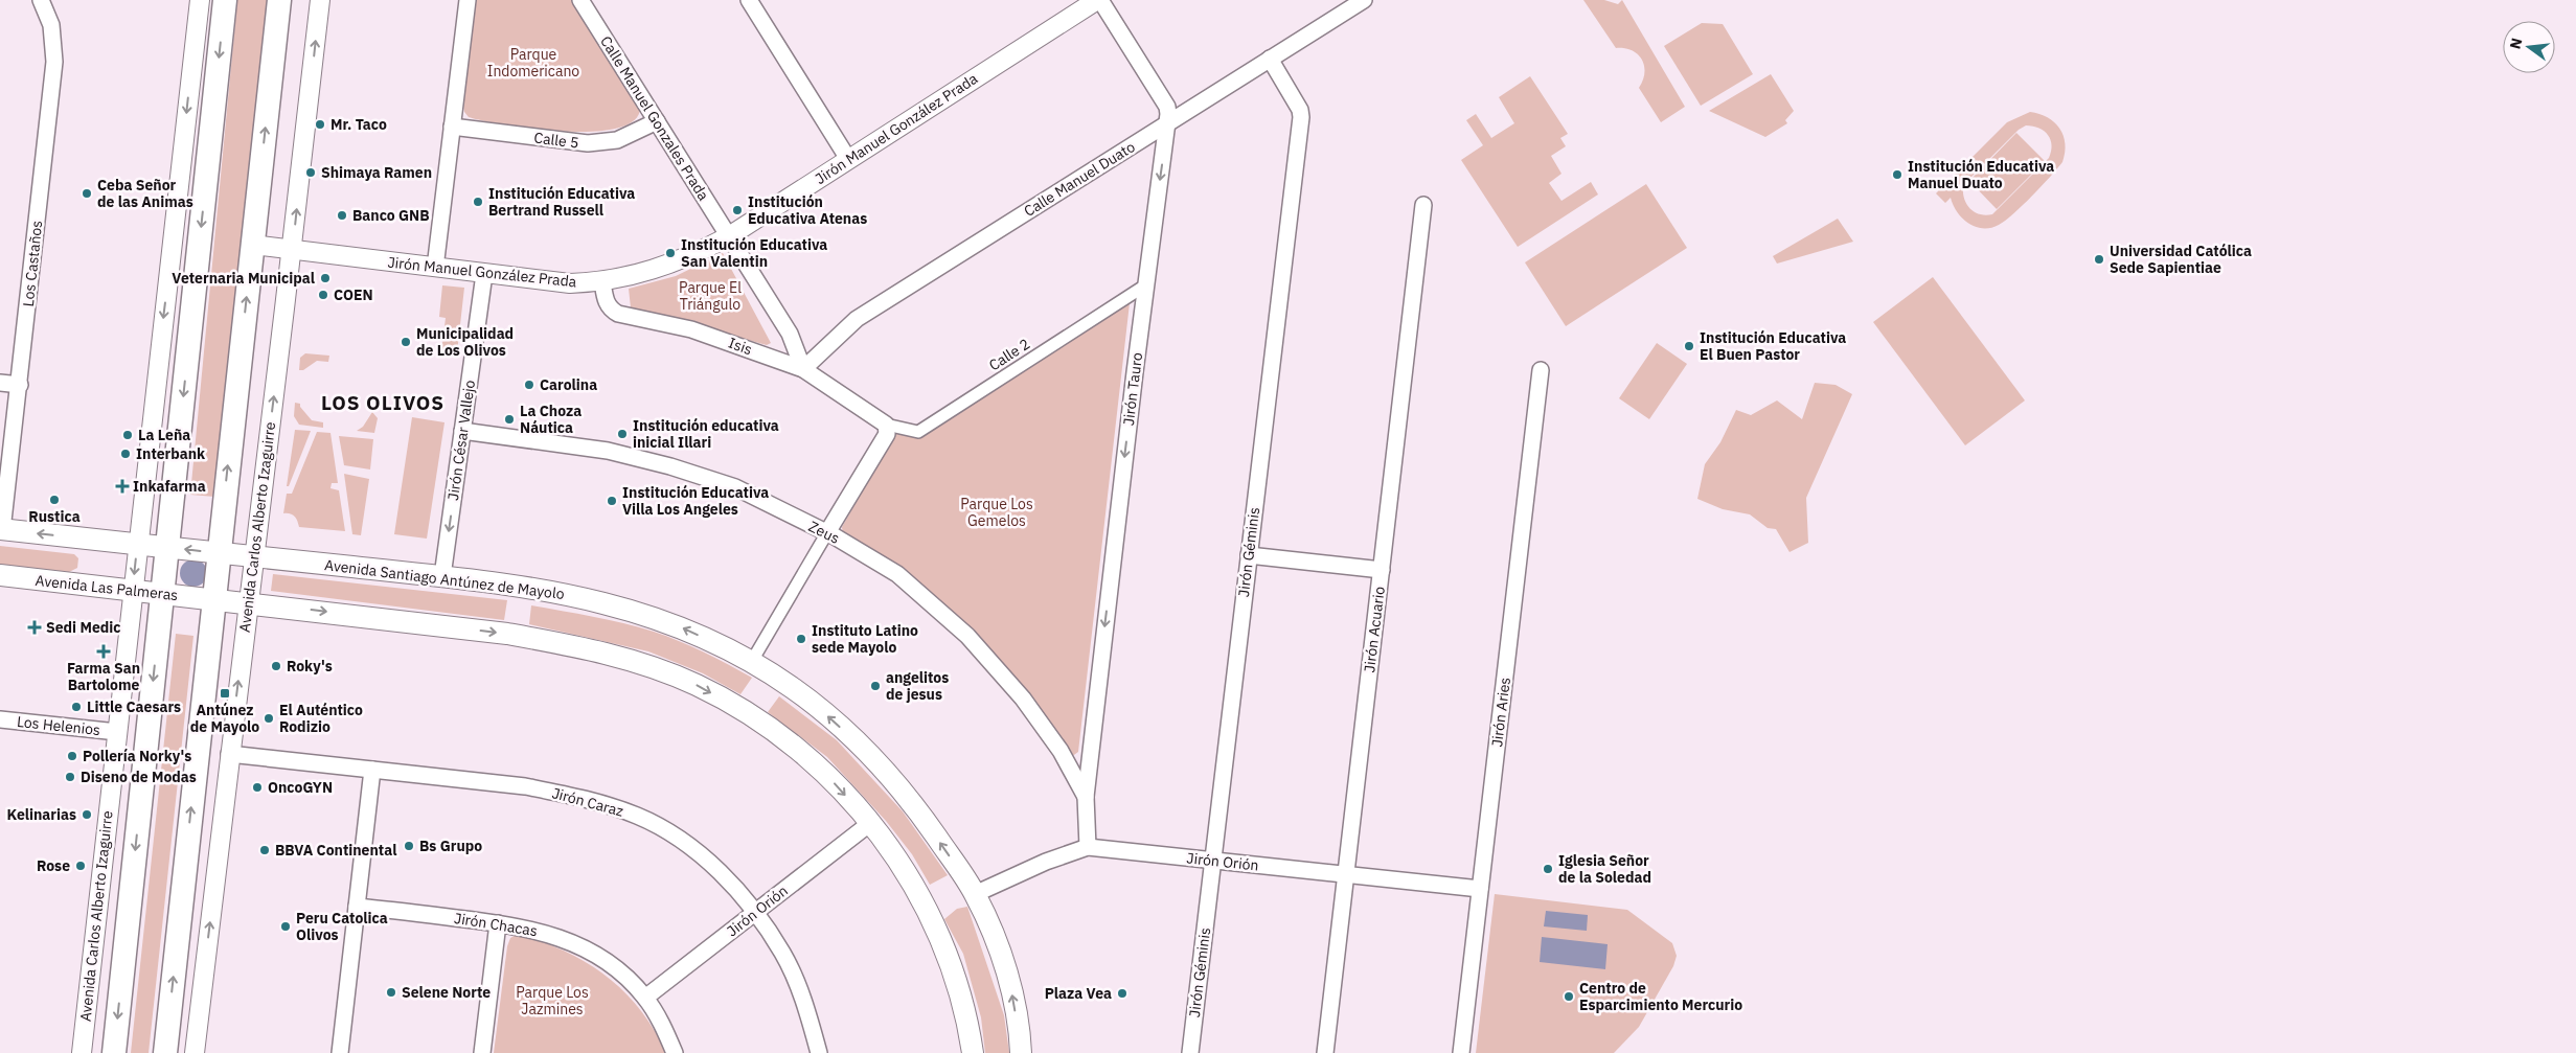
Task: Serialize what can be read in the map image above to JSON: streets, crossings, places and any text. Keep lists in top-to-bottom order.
{
  "streets": {
    "main road": ["Avenida Santiago Antúnez de Mayolo", "Avenida Las Palmeras"],
    "street": [
      "Calle Manuel Gonzales Prada",
      "Jirón Manuel González Prada",
      "Calle 5",
      "Calle Manuel Duato",
      "Los Castaños",
      "Isis",
      "Calle 2",
      "Jirón Tauro",
      "Jirón César Vallejo",
      "Avenida Carlos Alberto Izaguirre",
      "Zeus",
      "Jirón Géminis",
      "Jirón Acuario",
      "Jirón Aries",
      "Los Helenios",
      "Jirón Caraz",
      "Jirón Orión",
      "Jirón Chacas"
    ]
  },
  "crossings": [
    ["Calle Manuel Gonzales Prada", "Jirón Manuel González Prada"],
    ["Calle Manuel Gonzales Prada", "Calle 5"],
    ["Calle Manuel Gonzales Prada", "Calle Manuel Duato"],
    ["Calle Manuel Gonzales Prada", "Isis"],
    ["Jirón Manuel González Prada", "Isis"],
    ["Jirón Manuel González Prada", "Jirón Tauro"],
    ["Jirón Manuel González Prada", "Jirón César Vallejo"],
    ["Jirón Manuel González Prada", "Avenida Carlos Alberto Izaguirre"],
    ["Calle Manuel Duato", "Isis"],
    ["Calle Manuel Duato", "Jirón Tauro"],
    ["Calle Manuel Duato", "Jirón Géminis"],
    ["Isis", "Calle 2"],
    ["Calle 2", "Jirón Tauro"],
    ["Jirón Tauro", "Zeus"],
    ["Jirón Tauro", "Jirón Orión"],
    ["Jirón César Vallejo", "Zeus"],
    ["Jirón César Vallejo", "Avenida Santiago Antúnez de Mayolo"],
    ["Avenida Carlos Alberto Izaguirre", "Avenida Santiago Antúnez de Mayolo"],
    ["Avenida Carlos Alberto Izaguirre", "Avenida Las Palmeras"],
    ["Avenida Carlos Alberto Izaguirre", "Los Helenios"],
    ["Avenida Carlos Alberto Izaguirre", "Jirón Caraz"],
    ["Jirón Géminis", "Jirón Orión"],
    ["Avenida Santiago Antúnez de Mayolo", "Jirón Orión"],
    ["Jirón Acuario", "Jirón Orión"],
    ["Jirón Aries", "Jirón Orión"],
    ["Jirón Caraz", "Jirón Orión"],
    ["Jirón Orión", "Jirón Chacas"]
  ],
  "one_way": ["Jirón Tauro", "Jirón César Vallejo"],
  "districts": ["LOS OLIVOS"],
  "parks": [
    "Parque Indomericano",
    "Parque El Triángulo",
    "Parque Los Gemelos",
    "Parque Los Jazmines"
  ],
  "places": {
    "other": [
      "Mr. Taco",
      "Shimaya Ramen",
      "Institución Educativa Manuel Duato",
      "Ceba Señor de las Animas",
      "Institución Educativa Bertrand Russell",
      "Institución Educativa Atenas",
      "Banco GNB",
      "Institución Educativa San Valentin",
      "Universidad Católica Sede Sapientiae",
      "Veternaria Municipal",
      "COEN",
      "Municipalidad de Los Olivos",
      "Institución Educativa El Buen Pastor",
      "Carolina",
      "La Choza Náutica",
      "Institución educativa inicial Illari",
      "La Leña",
      "Interbank",
      "Rustica",
      "Institución Educativa Villa Los Angeles",
      "Instituto Latino sede Mayolo",
      "Roky's",
      "angelitos de jesus",
      "Little Caesars",
      "El Auténtico Rodizio",
      "Pollería Norky's",
      "Diseno de Modas",
      "OncoGYN",
      "Kelinarias",
      "Bs Grupo",
      "BBVA Continental",
      "Rose",
      "Iglesia Señor de la Soledad",
      "Peru Catolica Olivos",
      "Selene Norte",
      "Plaza Vea",
      "Centro de Esparcimiento Mercurio"
    ],
    "health": ["Inkafarma", "Sedi Medic", "Farma San Bartolome"],
    "transit": ["Antúnez de Mayolo"]
  },
  "north": "left"
}
